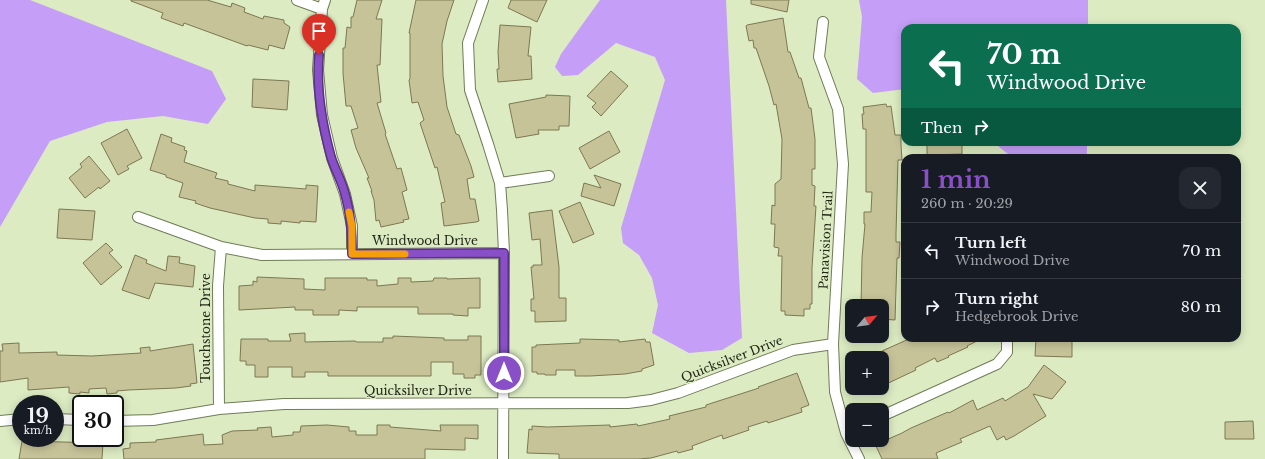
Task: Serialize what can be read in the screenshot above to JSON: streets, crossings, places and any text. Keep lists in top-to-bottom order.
{
  "streets": {
    "street": [
      "Panavision Trail",
      "Windwood Drive",
      "Touchstone Drive",
      "Quicksilver Drive"
    ]
  },
  "crossings": [
    ["Panavision Trail", "Quicksilver Drive"],
    ["Windwood Drive", "Touchstone Drive"],
    ["Touchstone Drive", "Quicksilver Drive"]
  ],
  "north": "top right",
  "page": {
    "turn": ["70 m", "Windwood Drive"],
    "then": "Then",
    "heading": ["1 min", "260 m · 20:29"],
    "list": [
      {
        "name": "Turn left",
        "note": "Windwood Drive",
        "value": "70 m"
      },
      {
        "name": "Turn right",
        "note": "Hedgebrook Drive",
        "value": "80 m"
      }
    ],
    "map_buttons": ["+", "−"],
    "speed": "19 km/h",
    "limit": "30"
  }
}
